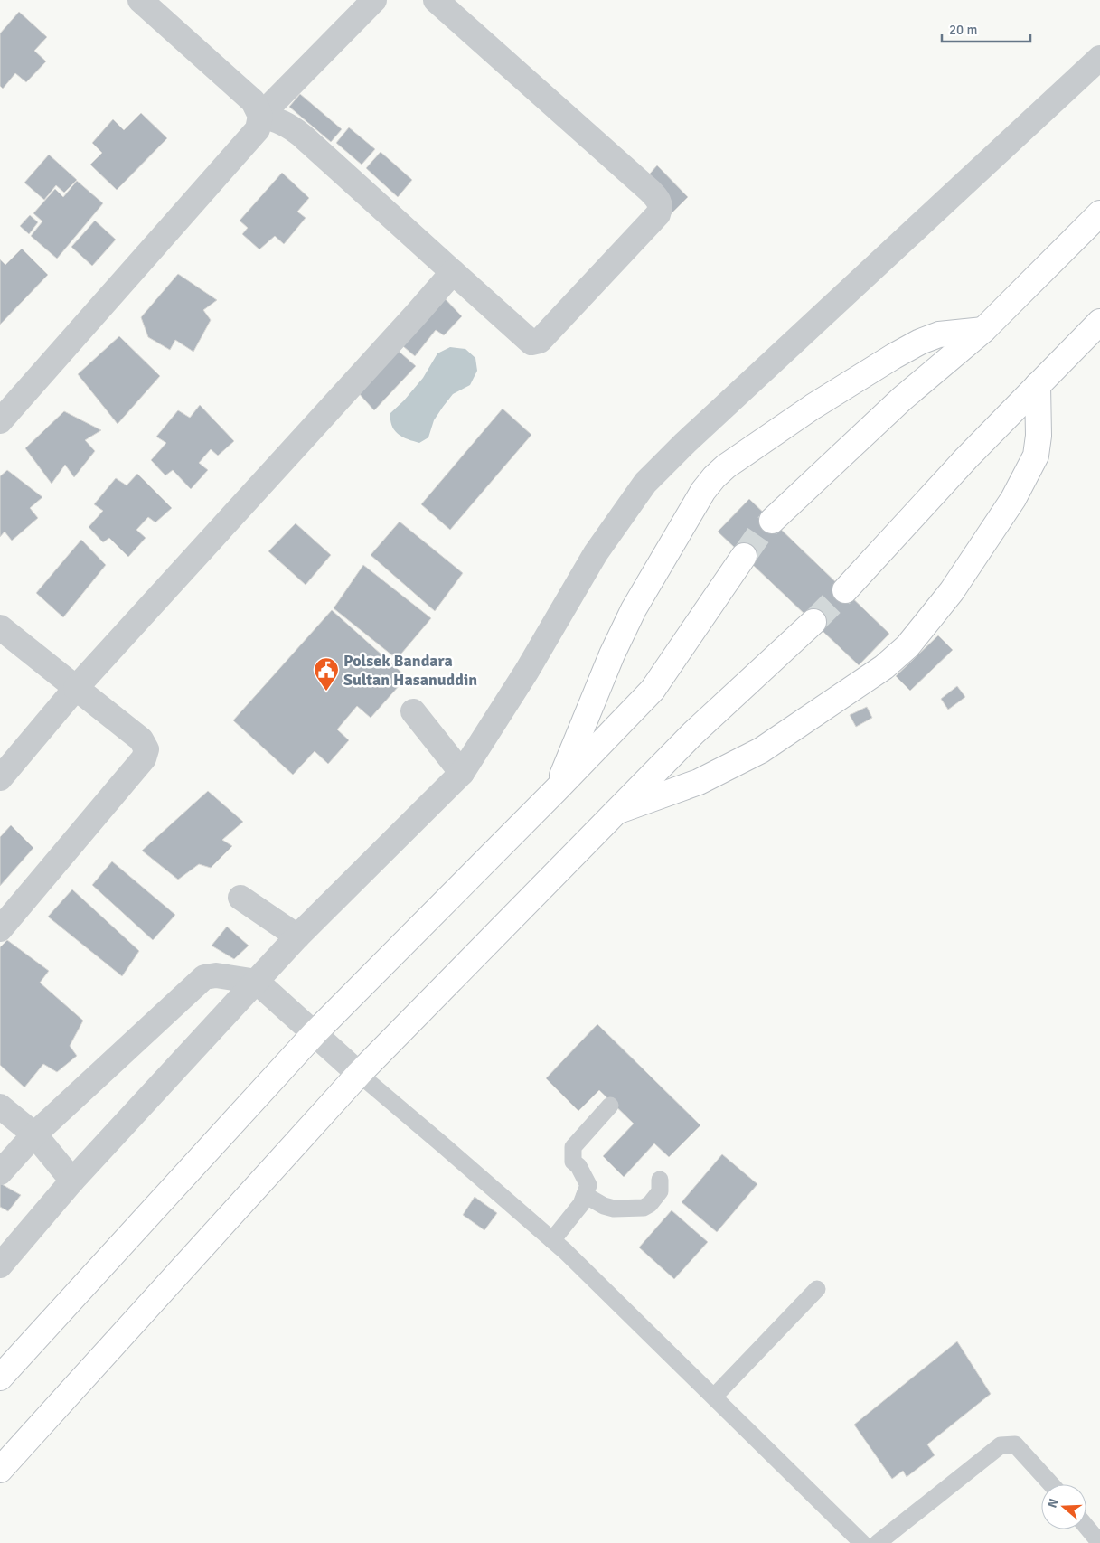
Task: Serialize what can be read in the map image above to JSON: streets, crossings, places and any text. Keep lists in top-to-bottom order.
{
  "places": {
    "public building": ["Polsek Bandara Sultan Hasanuddin"]
  },
  "scale_bar": "20 m",
  "north": "left"
}
